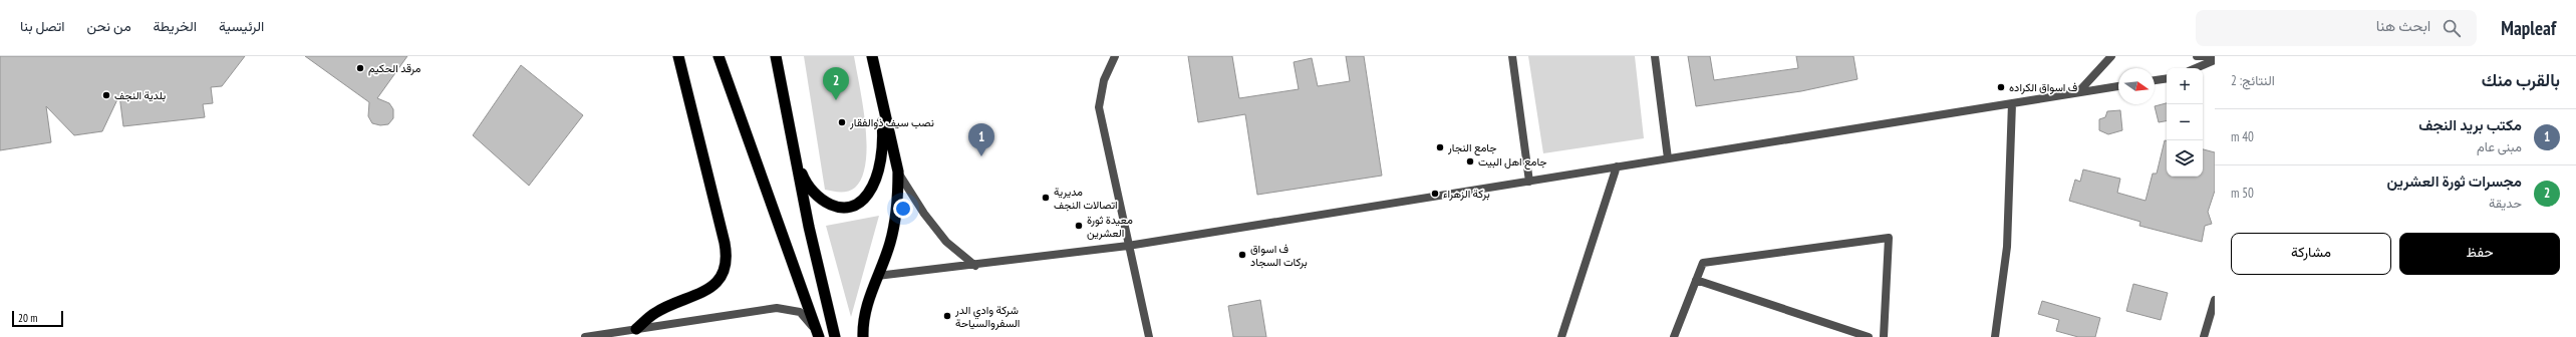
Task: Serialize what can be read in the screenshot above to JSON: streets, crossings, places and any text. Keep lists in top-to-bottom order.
{
  "places": [
    "مرقد الحكيم",
    "ف اسواق الكراده",
    "بلدية النجف",
    "نصب سيف ذوالفقار",
    "جامع النجار",
    "جامع اهل البيت",
    "بركة الزهراء",
    "مديرية اتصالات النجف",
    "معيدة ثورة العشرين",
    "ف اسواق بركات السجاد",
    "شركة وادي الدر السفروالسياحة"
  ],
  "scale_bar": "20 m",
  "north": "right",
  "page": {
    "header": "Mapleaf",
    "search": "ابحث هنا",
    "nav": [
      "الرئيسية",
      "الخريطة",
      "من نحن",
      "اتصل بنا"
    ],
    "heading": ["بالقرب منك", "النتائج: 2"],
    "pins": ["2", "1"],
    "map_buttons": ["+", "−"],
    "list": [
      {
        "mark": "1",
        "name": "مكتب بريد النجف",
        "note": "مبنى عام",
        "value": "40 m"
      },
      {
        "mark": "2",
        "name": "مجسرات ثورة العشرين",
        "note": "حديقة",
        "value": "50 m"
      }
    ],
    "buttons": ["حفظ", "مشاركة"],
    "scale": "20 m"
  }
}
